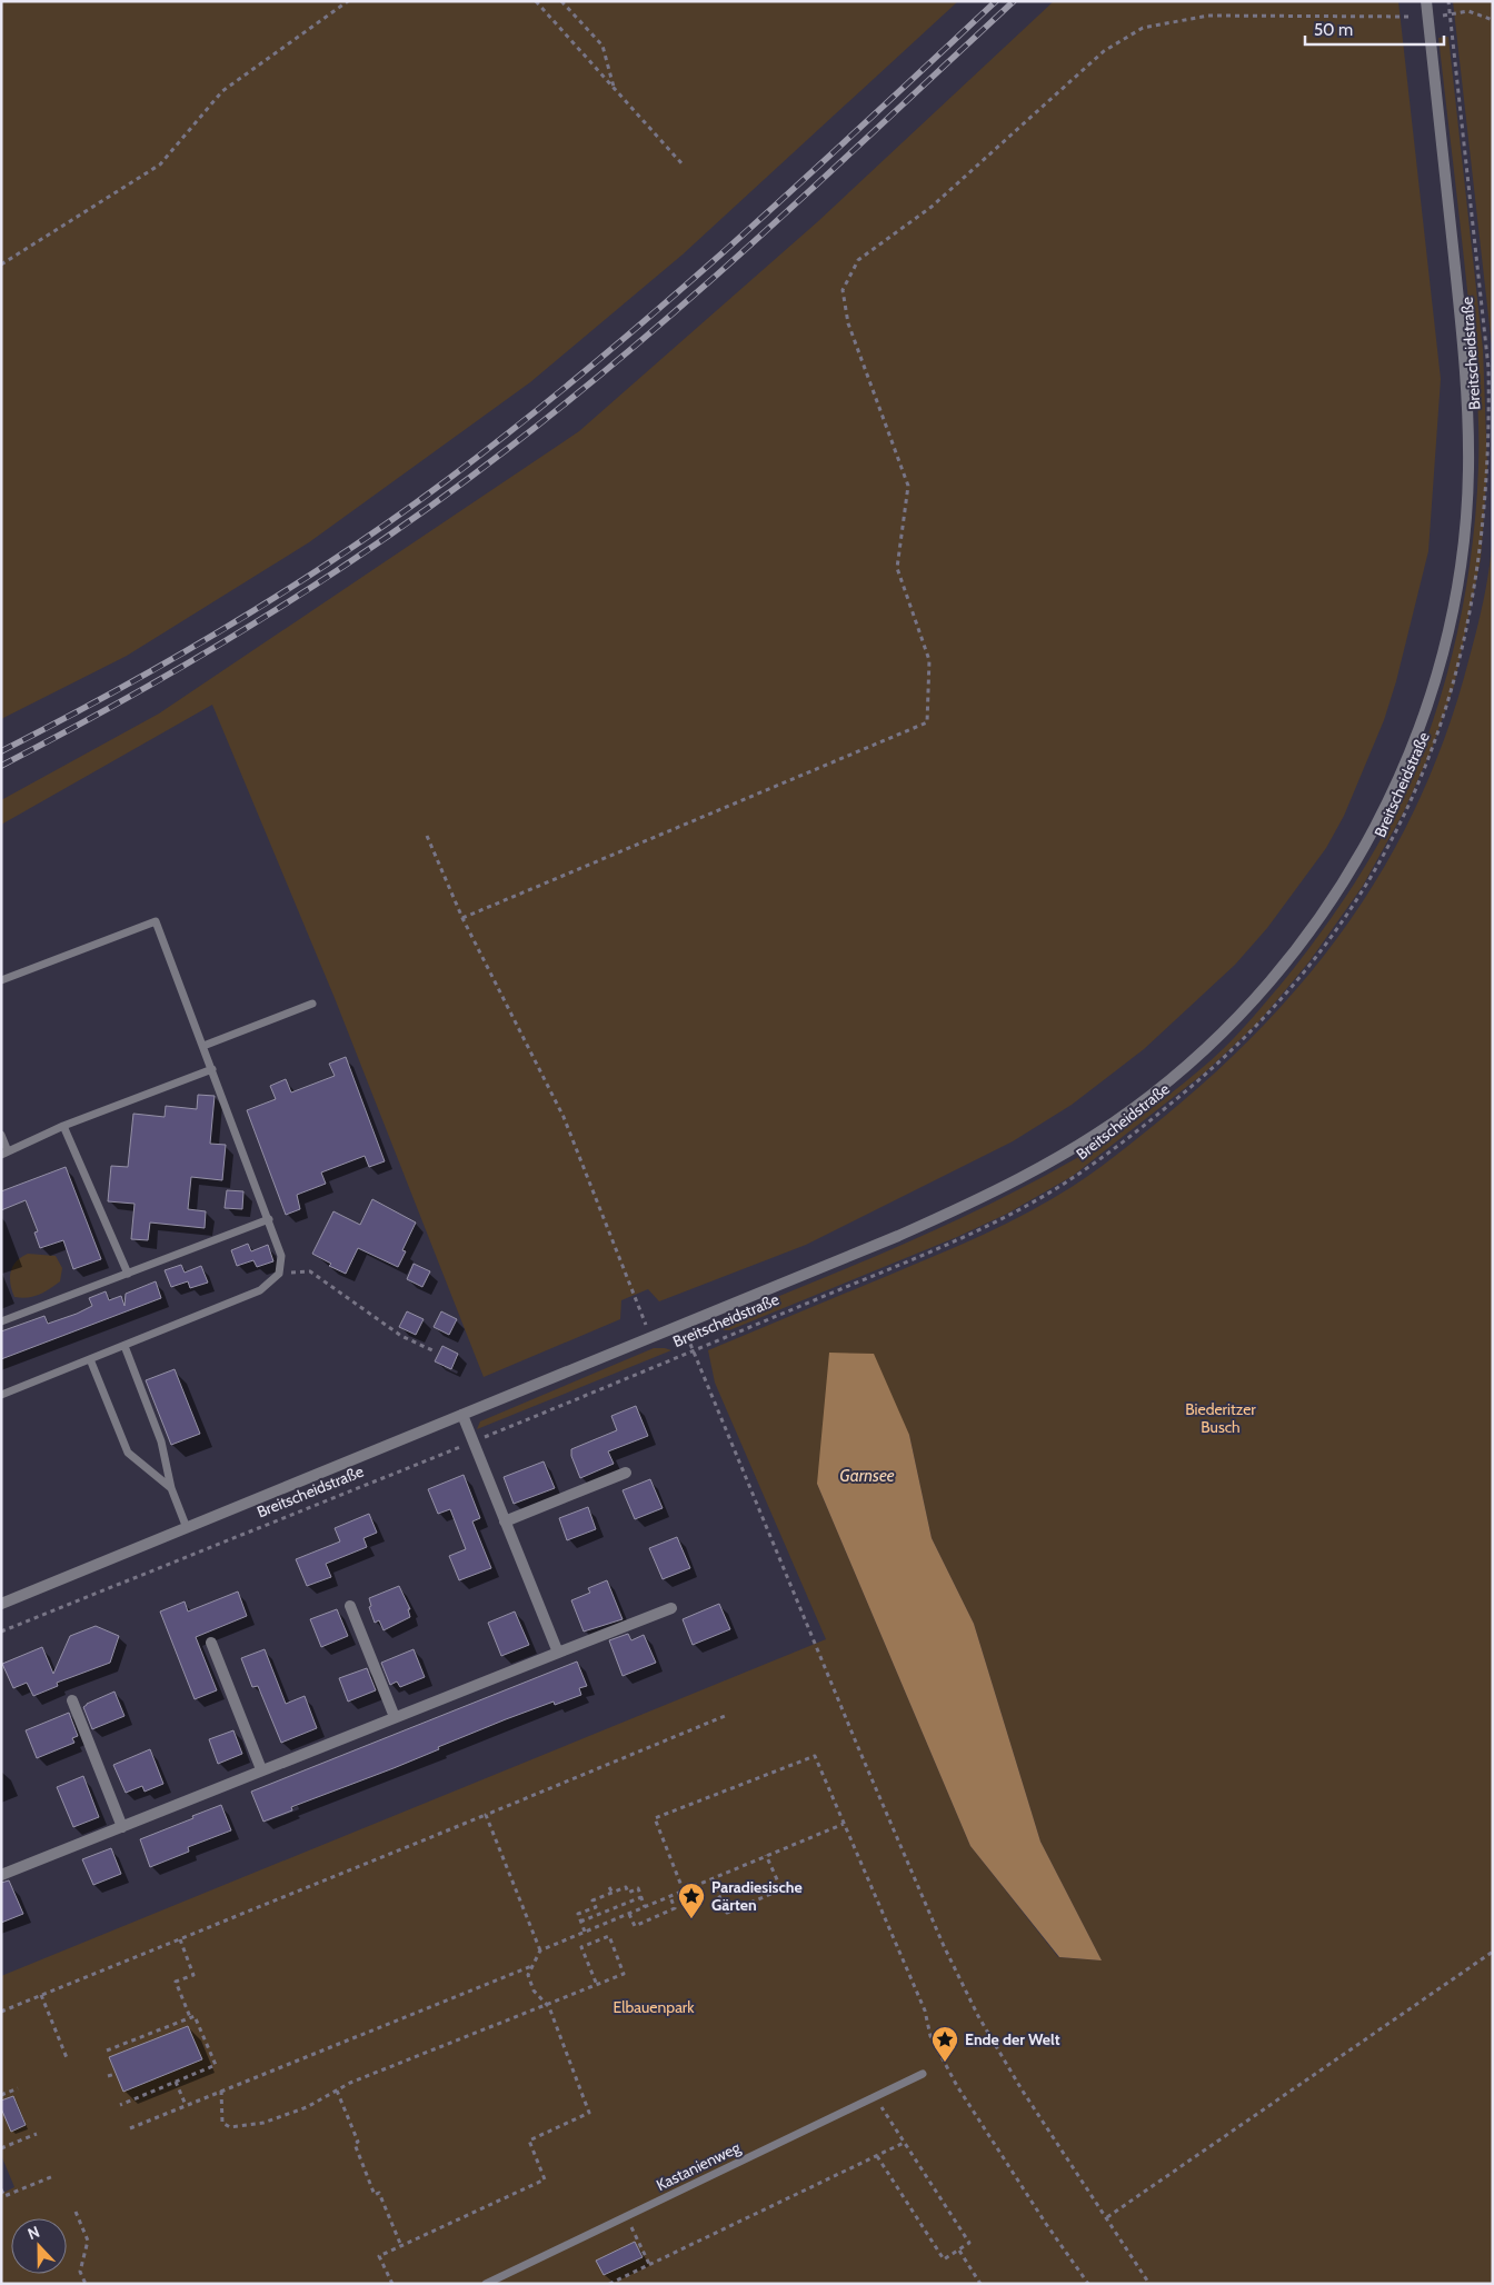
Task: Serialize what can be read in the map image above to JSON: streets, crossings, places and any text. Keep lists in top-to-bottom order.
{
  "streets": {
    "street": ["Breitscheidstraße"],
    "lane": ["Kastanienweg"]
  },
  "water": ["Garnsee"],
  "parks": ["Biederitzer Busch", "Elbauenpark"],
  "places": {
    "place": ["Paradiesische Gärten", "Ende der Welt"]
  },
  "scale_bar": "50 m",
  "north": "top"
}
